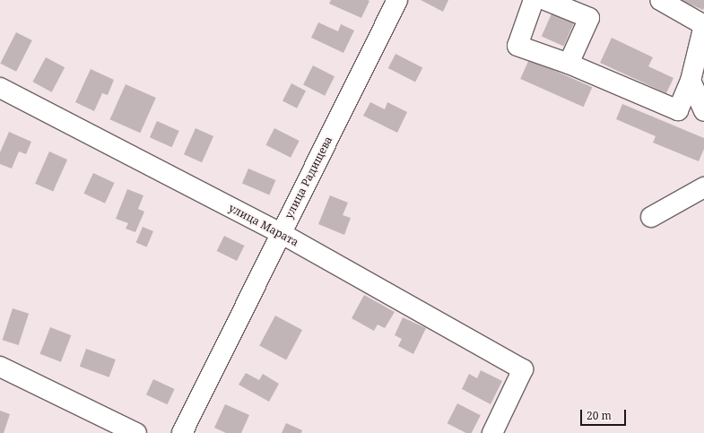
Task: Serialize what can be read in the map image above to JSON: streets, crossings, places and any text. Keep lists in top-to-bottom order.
{
  "streets": {
    "street": ["улица Радищева", "улица Марата"]
  },
  "crossings": [
    ["улица Радищева", "улица Марата"]
  ],
  "scale_bar": "20 m"
}
